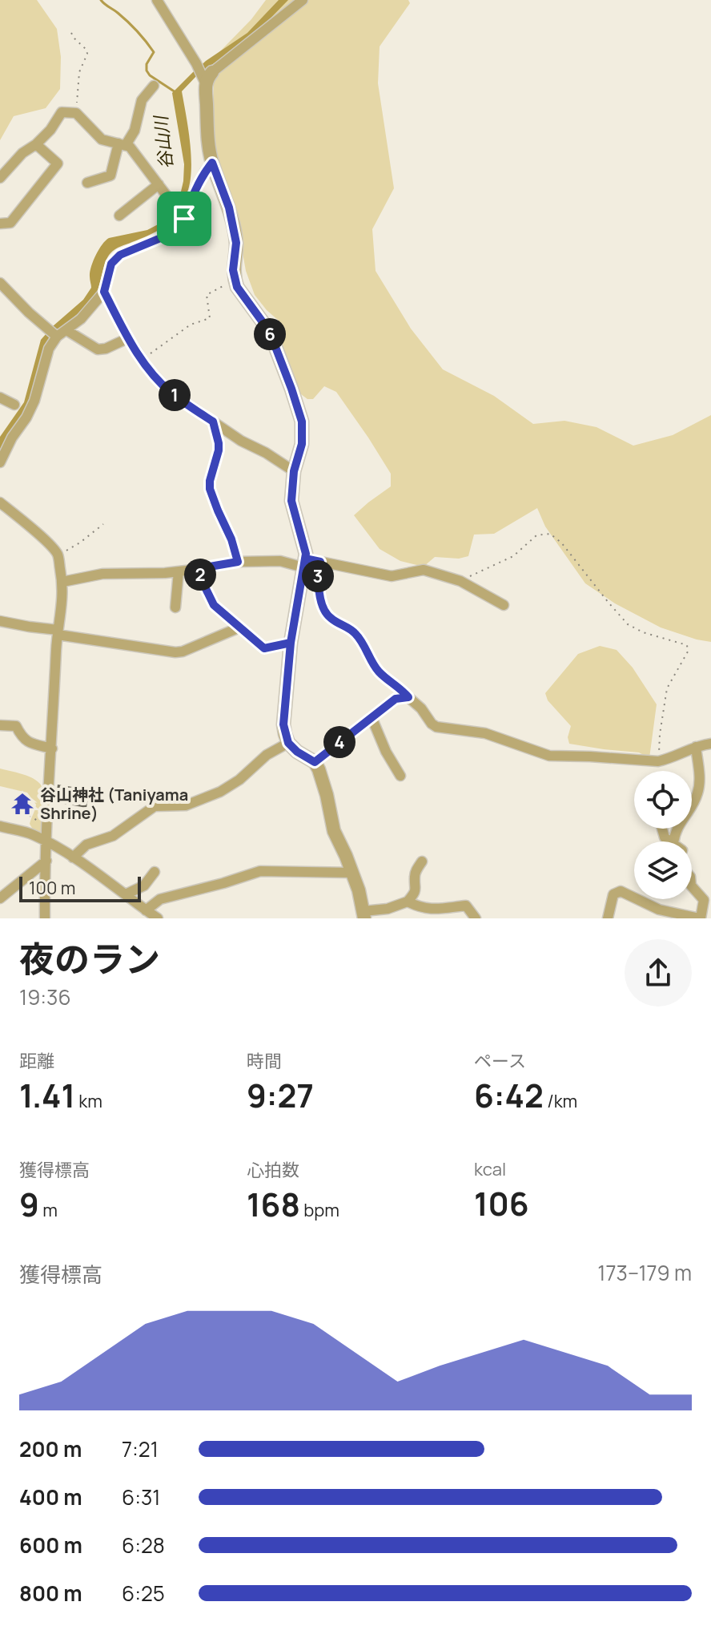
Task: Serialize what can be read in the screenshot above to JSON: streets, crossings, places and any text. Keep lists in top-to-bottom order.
{
  "water": ["谷山川"],
  "places": {
    "temple": ["谷山神社 (Taniyama Shrine)"]
  },
  "scale_bar": "100 m",
  "page": {
    "pins": [
      "6",
      "1",
      "2",
      "3",
      "4"
    ],
    "scale": "100 m",
    "heading": ["夜のラン", "19:36"],
    "stats": [
      ["距離", "1.41 km"],
      ["時間", "9:27"],
      ["ペース", "6:42 /km"],
      ["獲得標高", "9 m"],
      ["心拍数", "168 bpm"],
      ["kcal", "106"]
    ],
    "chart": ["獲得標高", "173–179 m"],
    "list": [
      {
        "name": "200 m",
        "note": "7:21"
      },
      {
        "name": "400 m",
        "note": "6:31"
      },
      {
        "name": "600 m",
        "note": "6:28"
      },
      {
        "name": "800 m",
        "note": "6:25"
      }
    ]
  }
}
